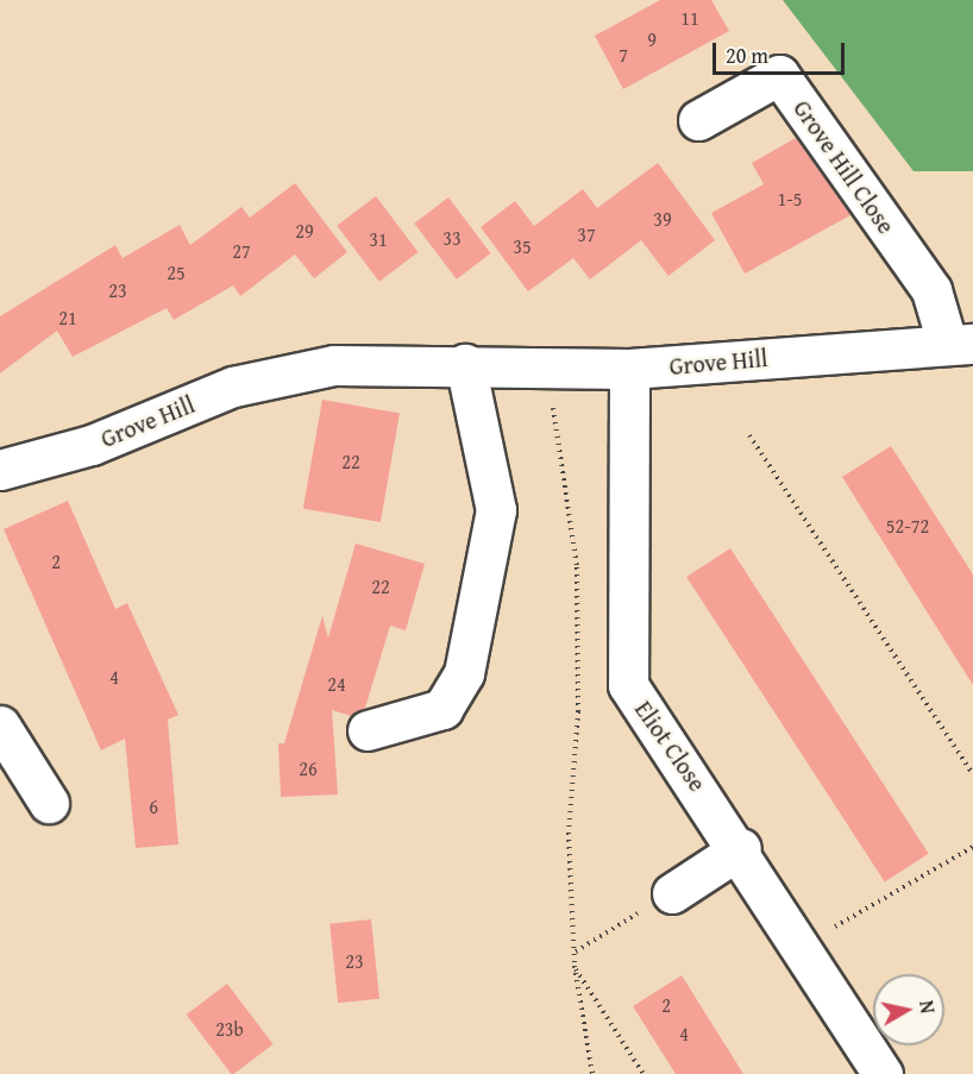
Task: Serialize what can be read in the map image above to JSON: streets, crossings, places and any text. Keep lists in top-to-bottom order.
{
  "streets": {
    "street": ["Grove Hill Close", "Grove Hill", "Eliot Close"]
  },
  "crossings": [
    ["Grove Hill Close", "Grove Hill"],
    ["Grove Hill", "Eliot Close"]
  ],
  "house_numbers": [
    "11",
    "9",
    "7",
    "1-5",
    "39",
    "29",
    "37",
    "33",
    "31",
    "35",
    "27",
    "25",
    "23",
    "21",
    "22",
    "52-72",
    "2",
    "22",
    "4",
    "24",
    "26",
    "6",
    "23",
    "2",
    "23b",
    "4"
  ],
  "scale_bar": "20 m",
  "north": "right"
}
